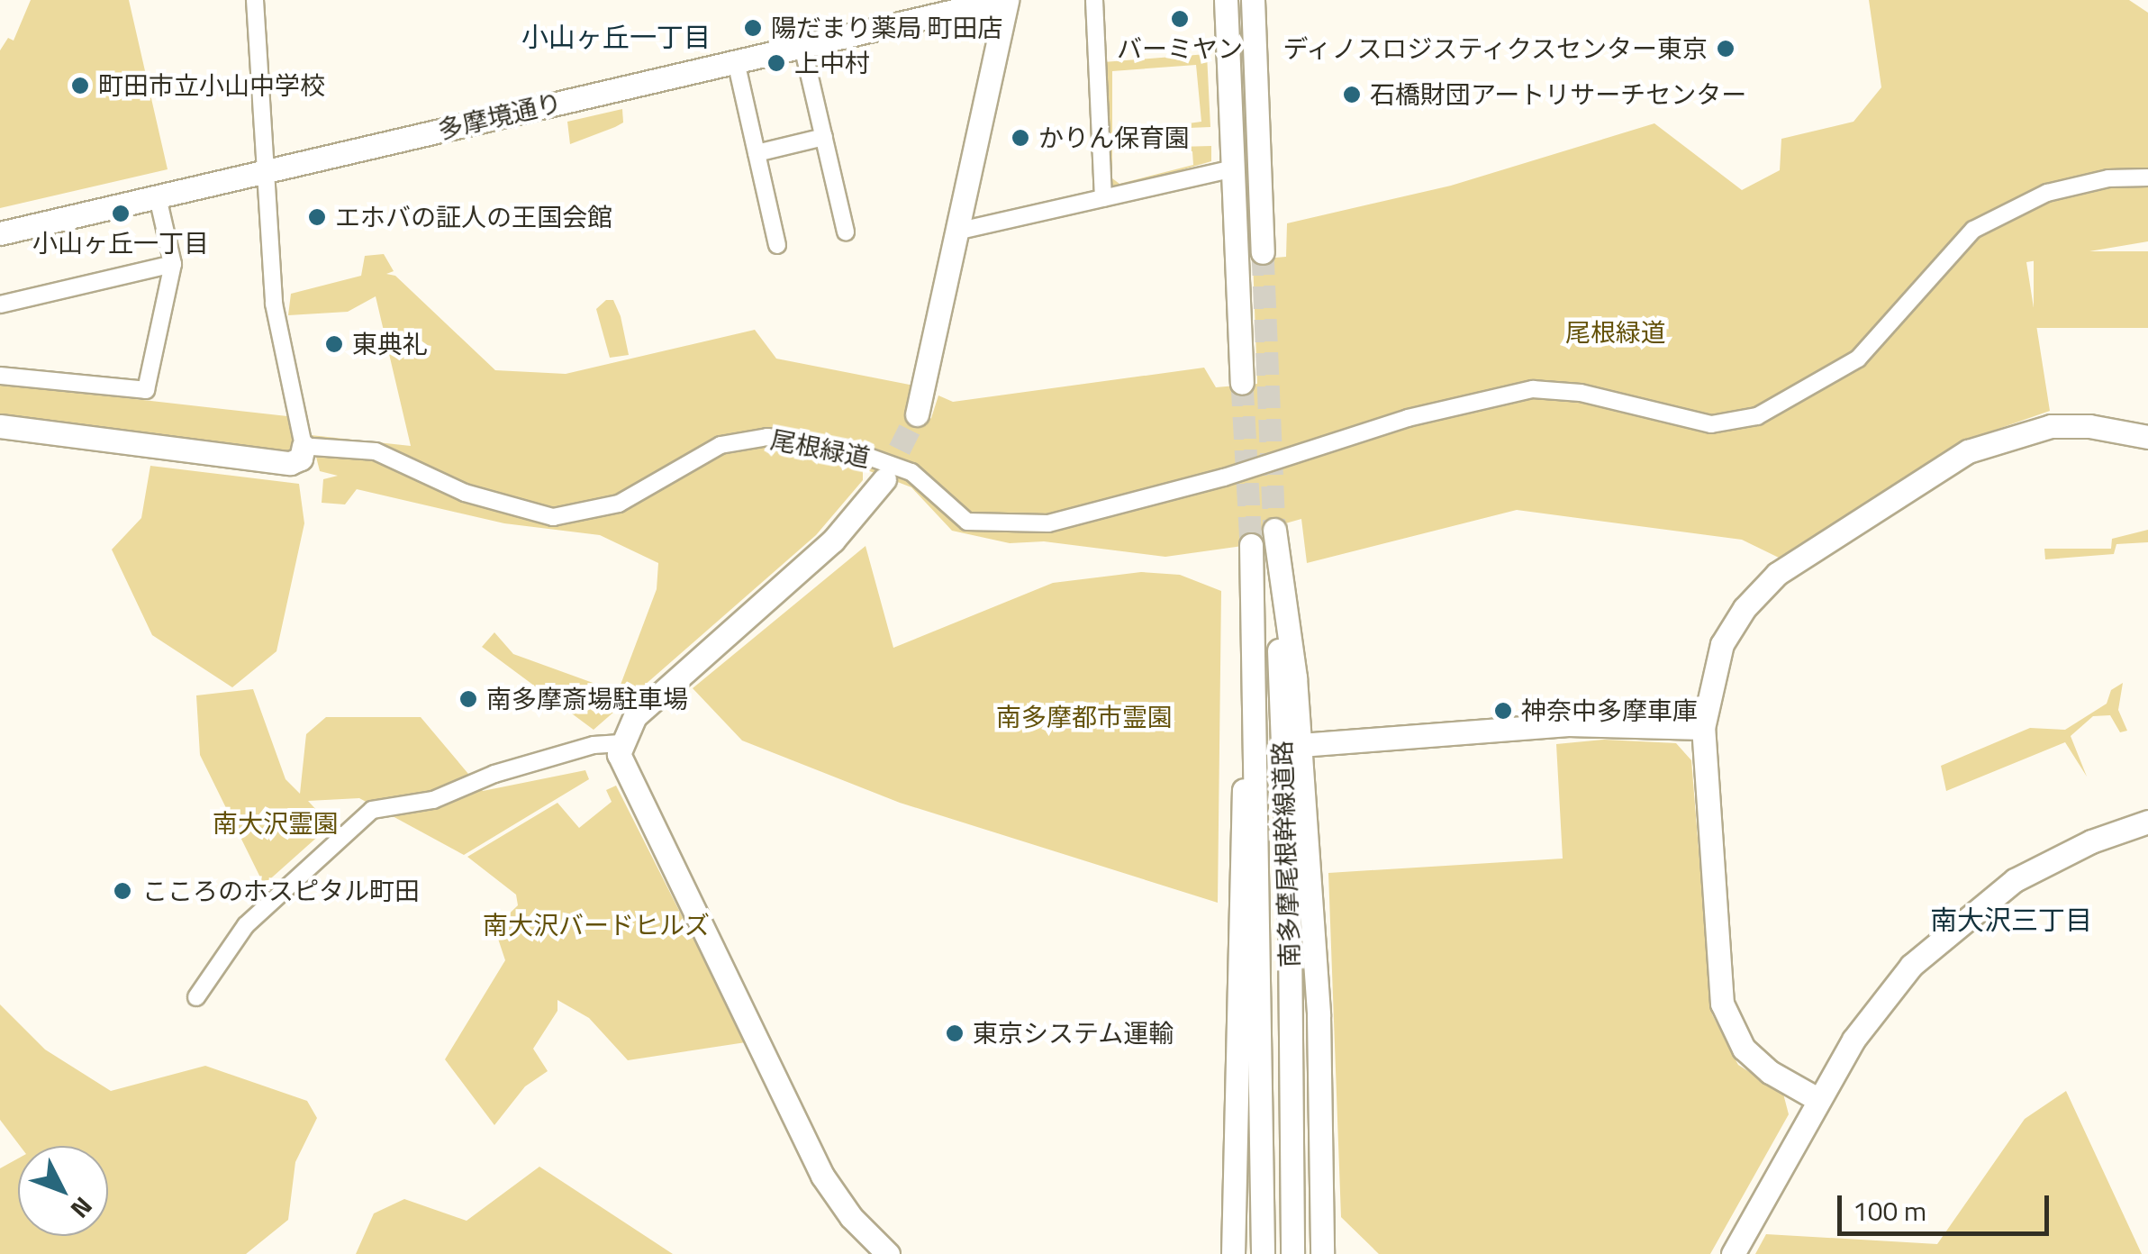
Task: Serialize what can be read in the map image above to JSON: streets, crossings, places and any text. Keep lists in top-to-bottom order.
{
  "streets": {
    "street": ["多摩境通り", "尾根緑道", "南多摩尾根幹線道路"]
  },
  "districts": ["小山ヶ丘一丁目", "南大沢三丁目"],
  "parks": [
    "尾根緑道",
    "南多摩都市霊園",
    "南大沢霊園",
    "南大沢バードヒルズ"
  ],
  "places": [
    "バーミヤン",
    "陽だまり薬局 町田店",
    "ディノスロジスティクスセンター東京",
    "上中村",
    "町田市立小山中学校",
    "石橋財団アートリサーチセンター",
    "かりん保育園",
    "小山ヶ丘一丁目",
    "エホバの証人の王国会館",
    "東典礼",
    "南多摩斎場駐車場",
    "神奈中多摩車庫",
    "こころのホスピタル町田",
    "東京システム運輸"
  ],
  "scale_bar": "100 m",
  "north": "bottom right"
}
